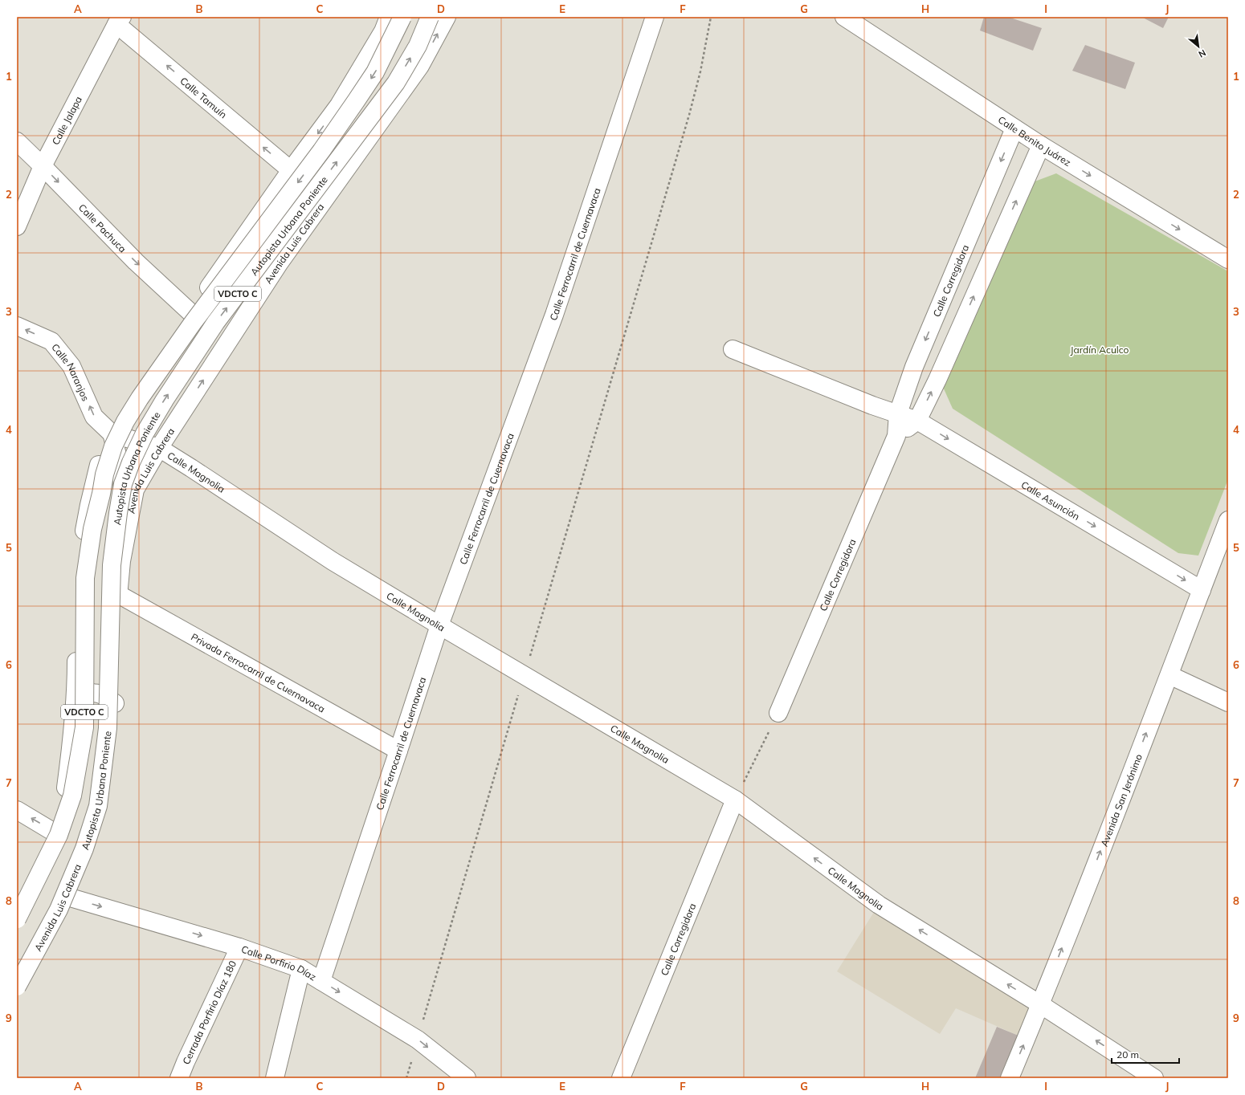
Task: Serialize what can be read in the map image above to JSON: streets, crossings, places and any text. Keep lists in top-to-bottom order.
{
  "streets": {
    "main road": [
      "Calle Tamuín",
      "Calle Jalapa",
      "Calle Benito Juárez",
      "Autopista Urbana Poniente",
      "Calle Pachuca",
      "Avenida Luis Cabrera",
      "Calle Ferrocarril de Cuernavaca",
      "Calle Corregidora",
      "VDCTO C",
      "Calle Naranjos",
      "Calle Magnolia",
      "Calle Asunción",
      "Privada Ferrocarril de Cuernavaca",
      "Avenida San Jerónimo",
      "Calle Porfirio Díaz",
      "Cerrada Porfirio Díaz 180"
    ]
  },
  "crossings": [
    ["Calle Tamuín", "Calle Jalapa"],
    ["Calle Jalapa", "Calle Pachuca"],
    ["Calle Benito Juárez", "Calle Corregidora"],
    ["Autopista Urbana Poniente", "Avenida Luis Cabrera"],
    ["Avenida Luis Cabrera", "Calle Magnolia"],
    ["Avenida Luis Cabrera", "Privada Ferrocarril de Cuernavaca"],
    ["Avenida Luis Cabrera", "Calle Porfirio Díaz"],
    ["Calle Ferrocarril de Cuernavaca", "Calle Magnolia"],
    ["Calle Ferrocarril de Cuernavaca", "Privada Ferrocarril de Cuernavaca"],
    ["Calle Ferrocarril de Cuernavaca", "Calle Porfirio Díaz"],
    ["Calle Corregidora", "Calle Magnolia"],
    ["Calle Corregidora", "Calle Asunción"],
    ["Calle Naranjos", "Calle Magnolia"],
    ["Calle Magnolia", "Avenida San Jerónimo"],
    ["Calle Asunción", "Avenida San Jerónimo"],
    ["Calle Porfirio Díaz", "Cerrada Porfirio Díaz 180"]
  ],
  "one_way": [
    "Calle Tamuín",
    "Calle Benito Juárez",
    "Calle Pachuca",
    "Calle Naranjos",
    "Calle Magnolia",
    "Calle Asunción",
    "Avenida San Jerónimo",
    "Calle Porfirio Díaz"
  ],
  "parks": ["Jardín Aculco"],
  "scale_bar": "20 m",
  "north": "bottom right",
  "grid": {
    "columns": [
      "A",
      "B",
      "C",
      "D",
      "E",
      "F",
      "G",
      "H",
      "I",
      "J"
    ],
    "rows": [
      "1",
      "2",
      "3",
      "4",
      "5",
      "6",
      "7",
      "8",
      "9"
    ]
  }
}
